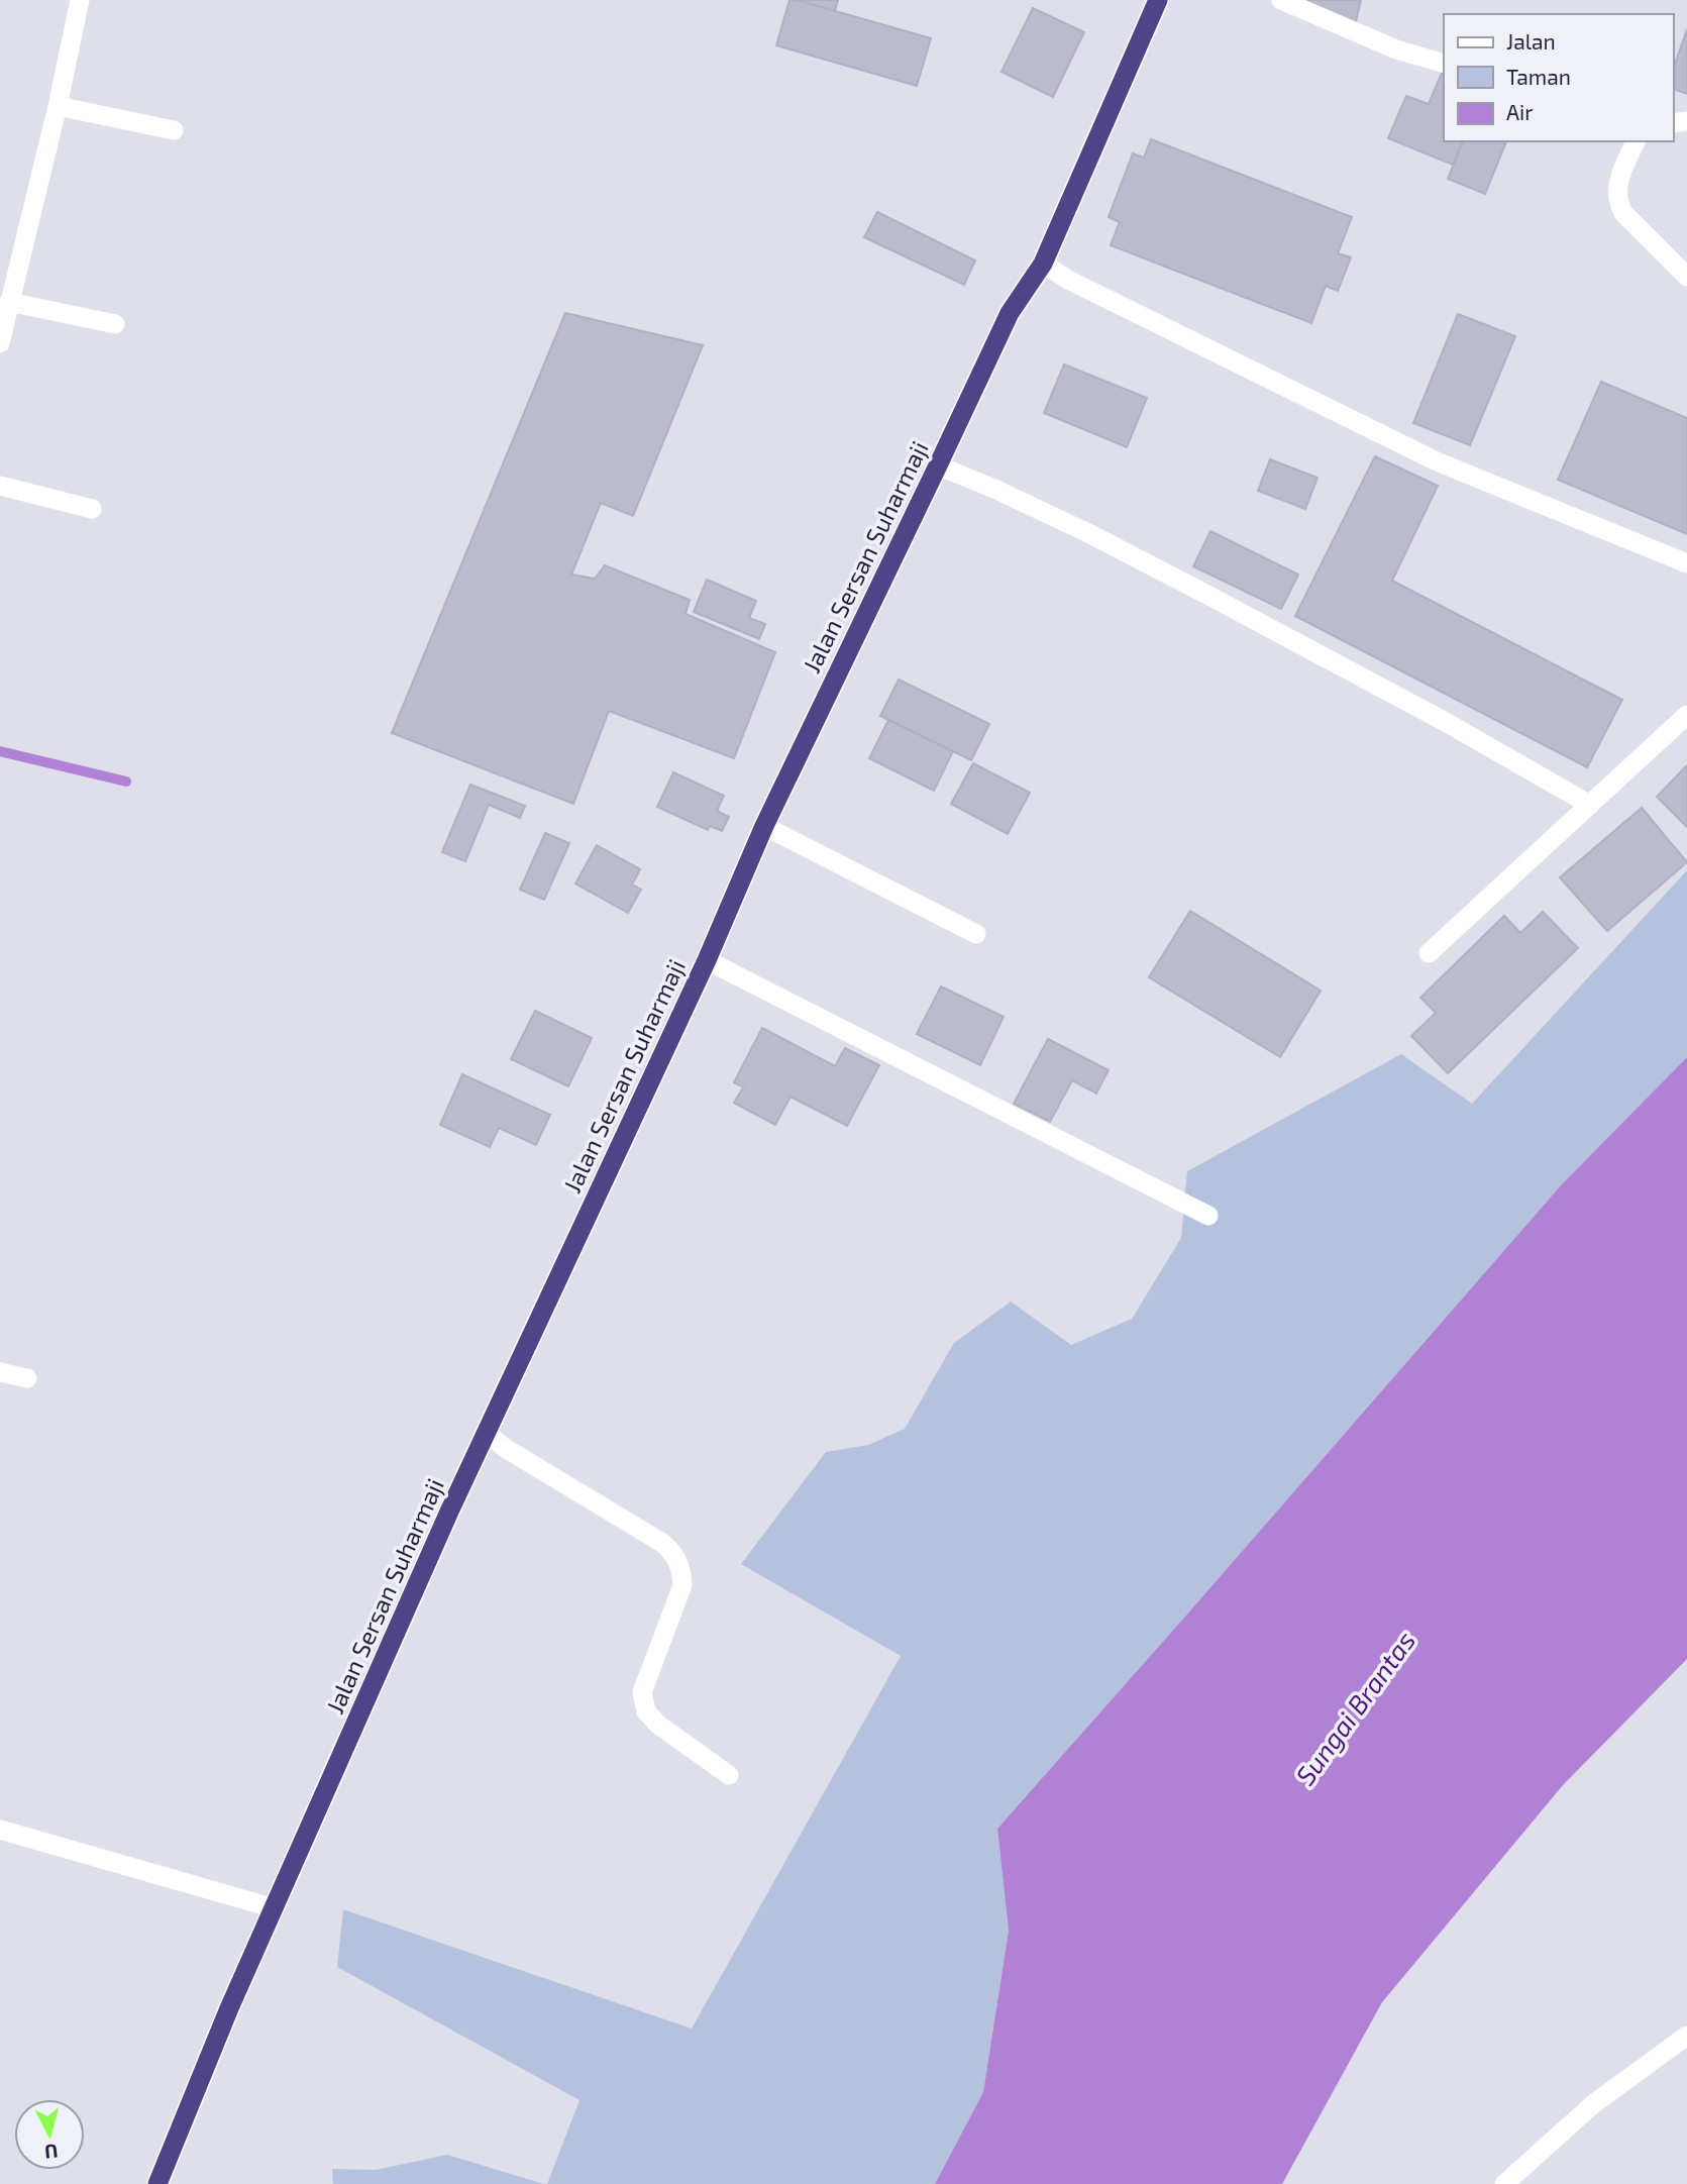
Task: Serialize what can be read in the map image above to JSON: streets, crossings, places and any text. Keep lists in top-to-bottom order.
{
  "streets": {
    "highway": ["Jalan Sersan Suharmaji"]
  },
  "water": ["Sungai Brantas"],
  "legend": ["Jalan", "Taman", "Air"],
  "north": "bottom"
}
